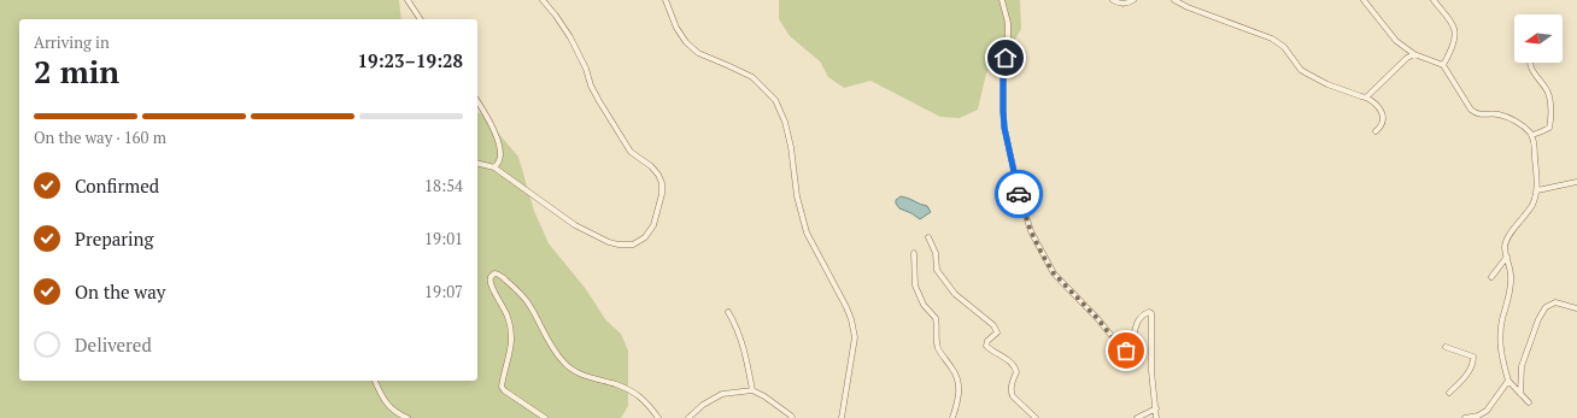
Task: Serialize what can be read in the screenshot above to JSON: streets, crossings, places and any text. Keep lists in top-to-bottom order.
{
  "north": "left",
  "page": {
    "heading": ["2 min", "Arriving in", "19:23–19:28"],
    "bar": "On the way · 160 m",
    "list": [
      ["Confirmed", "18:54"],
      ["Preparing", "19:01"],
      ["On the way", "19:07"],
      "Delivered"
    ]
  }
}
